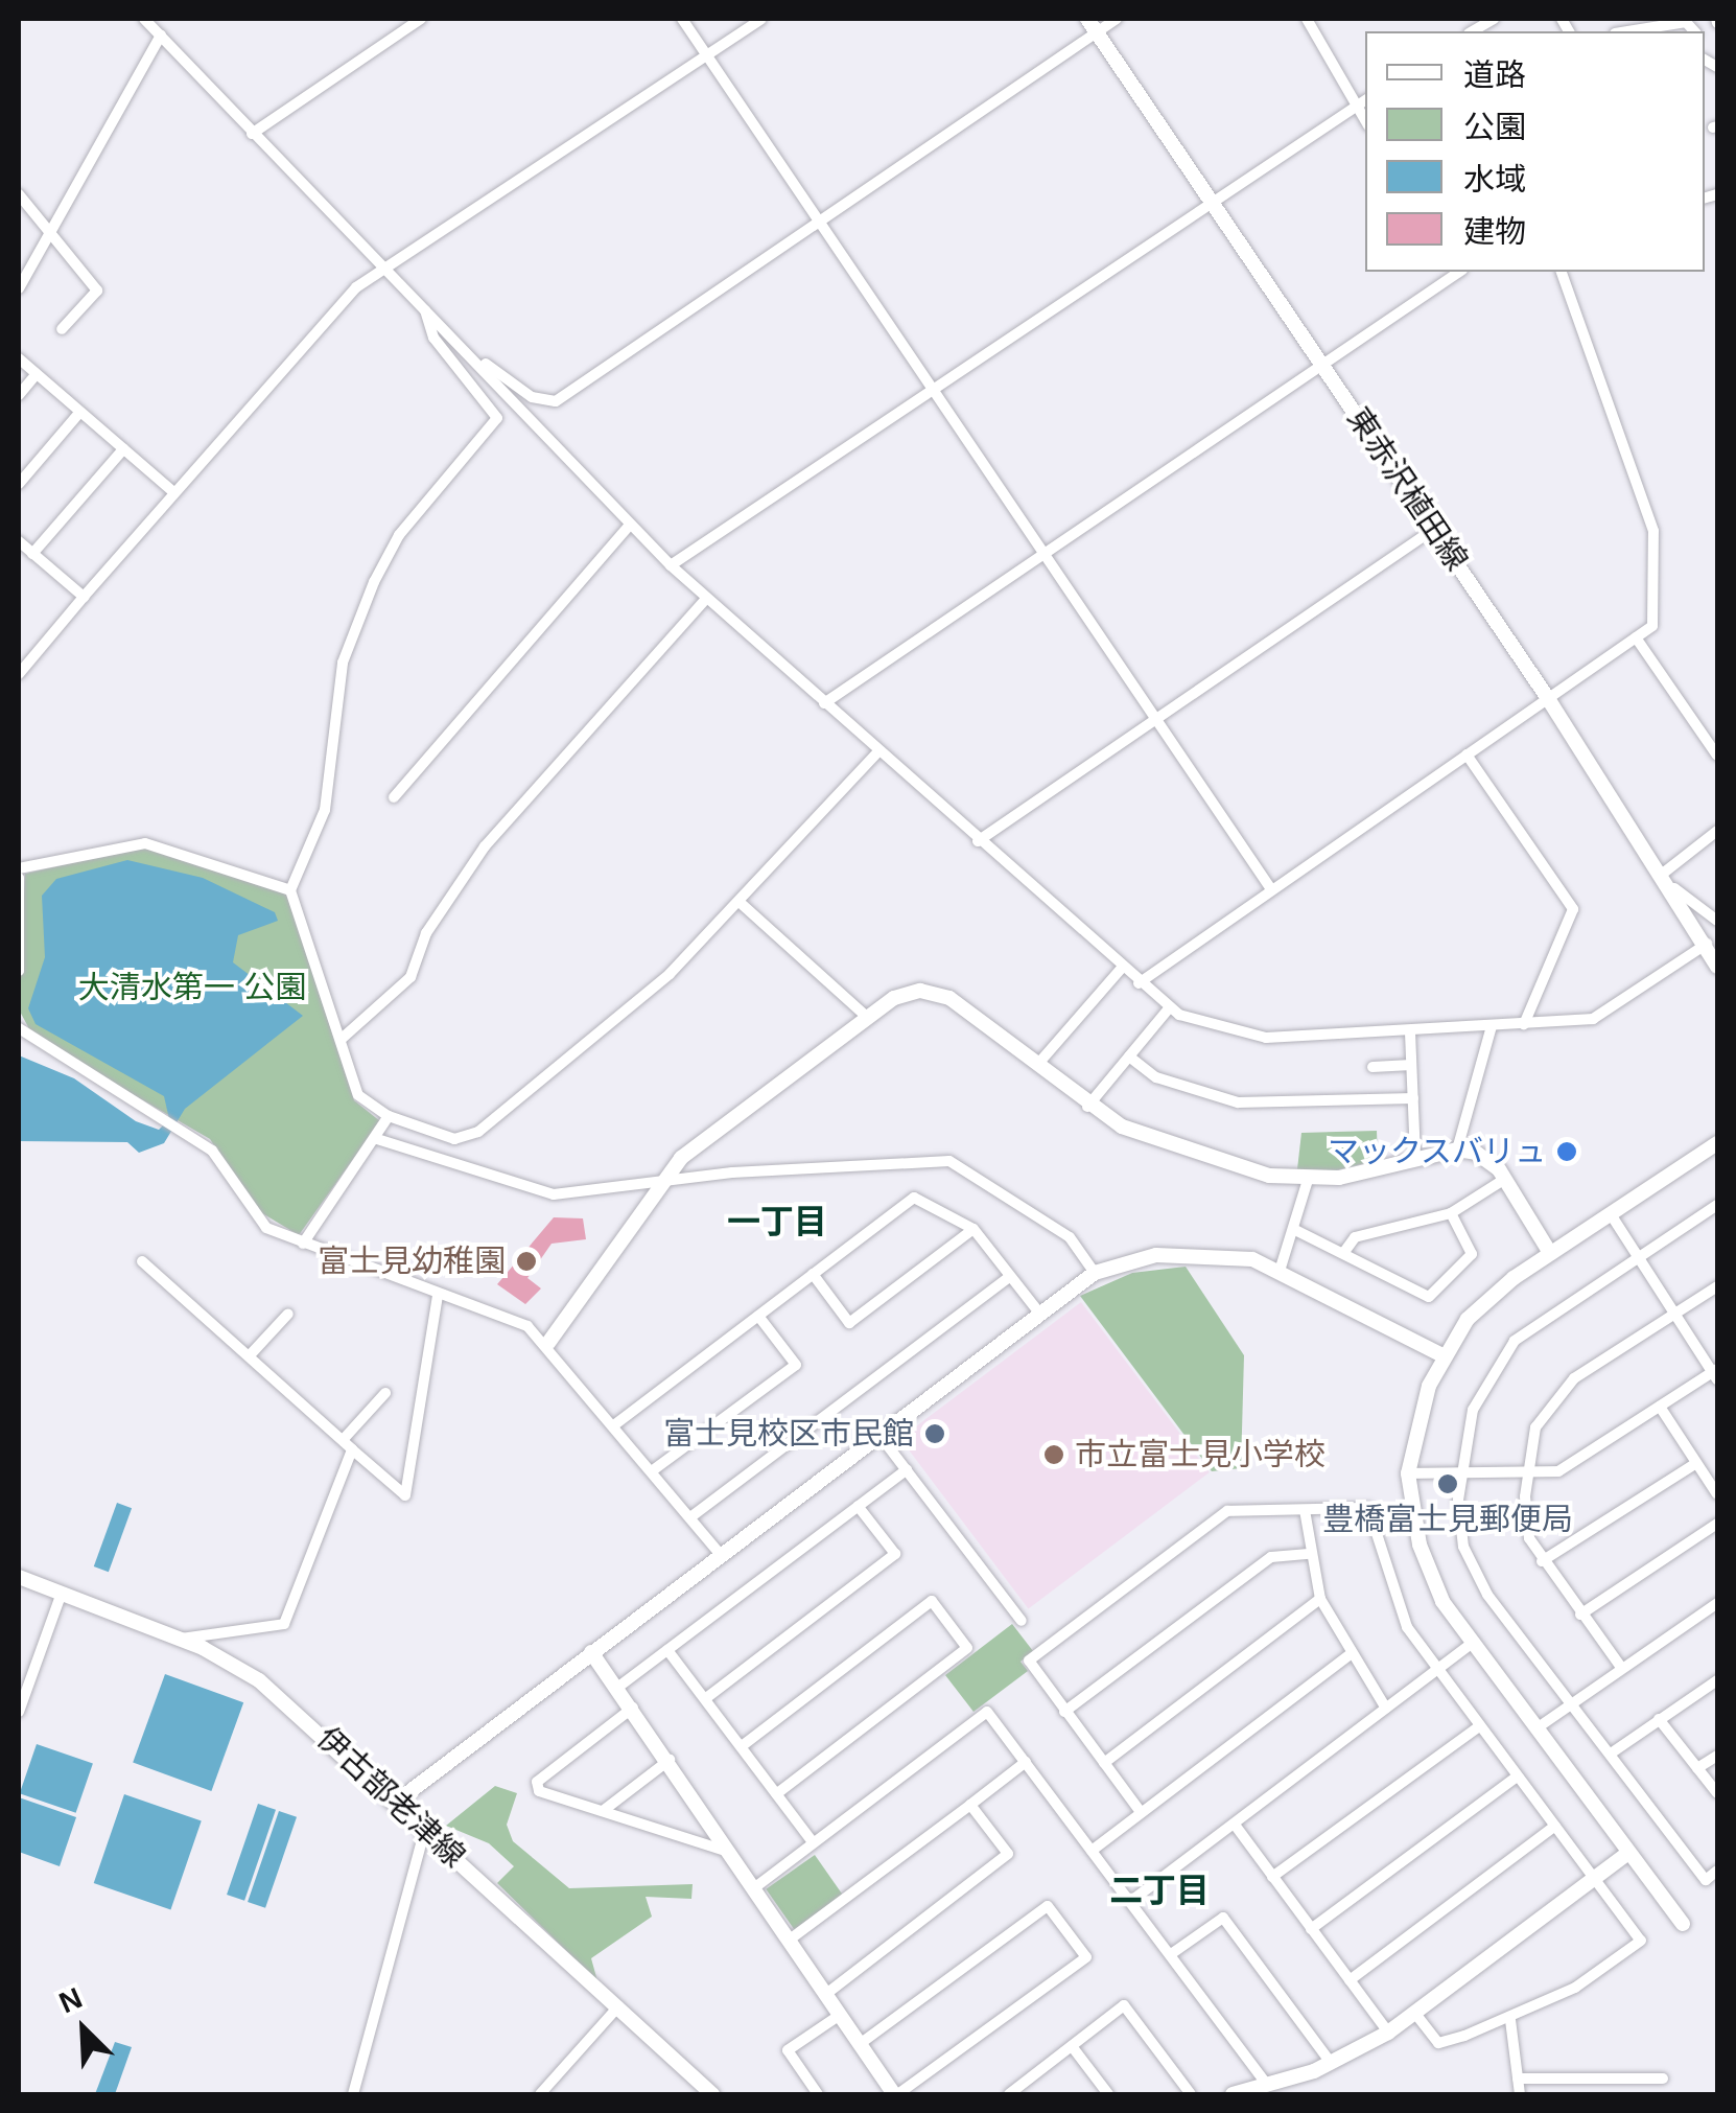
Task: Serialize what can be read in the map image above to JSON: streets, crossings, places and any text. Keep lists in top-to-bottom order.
{
  "streets": {
    "street": ["東赤沢植田線", "伊古部老津線"]
  },
  "districts": ["一丁目", "二丁目"],
  "parks": ["大清水第一 公園"],
  "places": [
    "マックスバリュ",
    "富士見幼稚園",
    "富士見校区市民館",
    "市立富士見小学校",
    "豊橋富士見郵便局"
  ],
  "legend": [
    "道路",
    "公園",
    "水域",
    "建物"
  ],
  "north": "top left"
}
